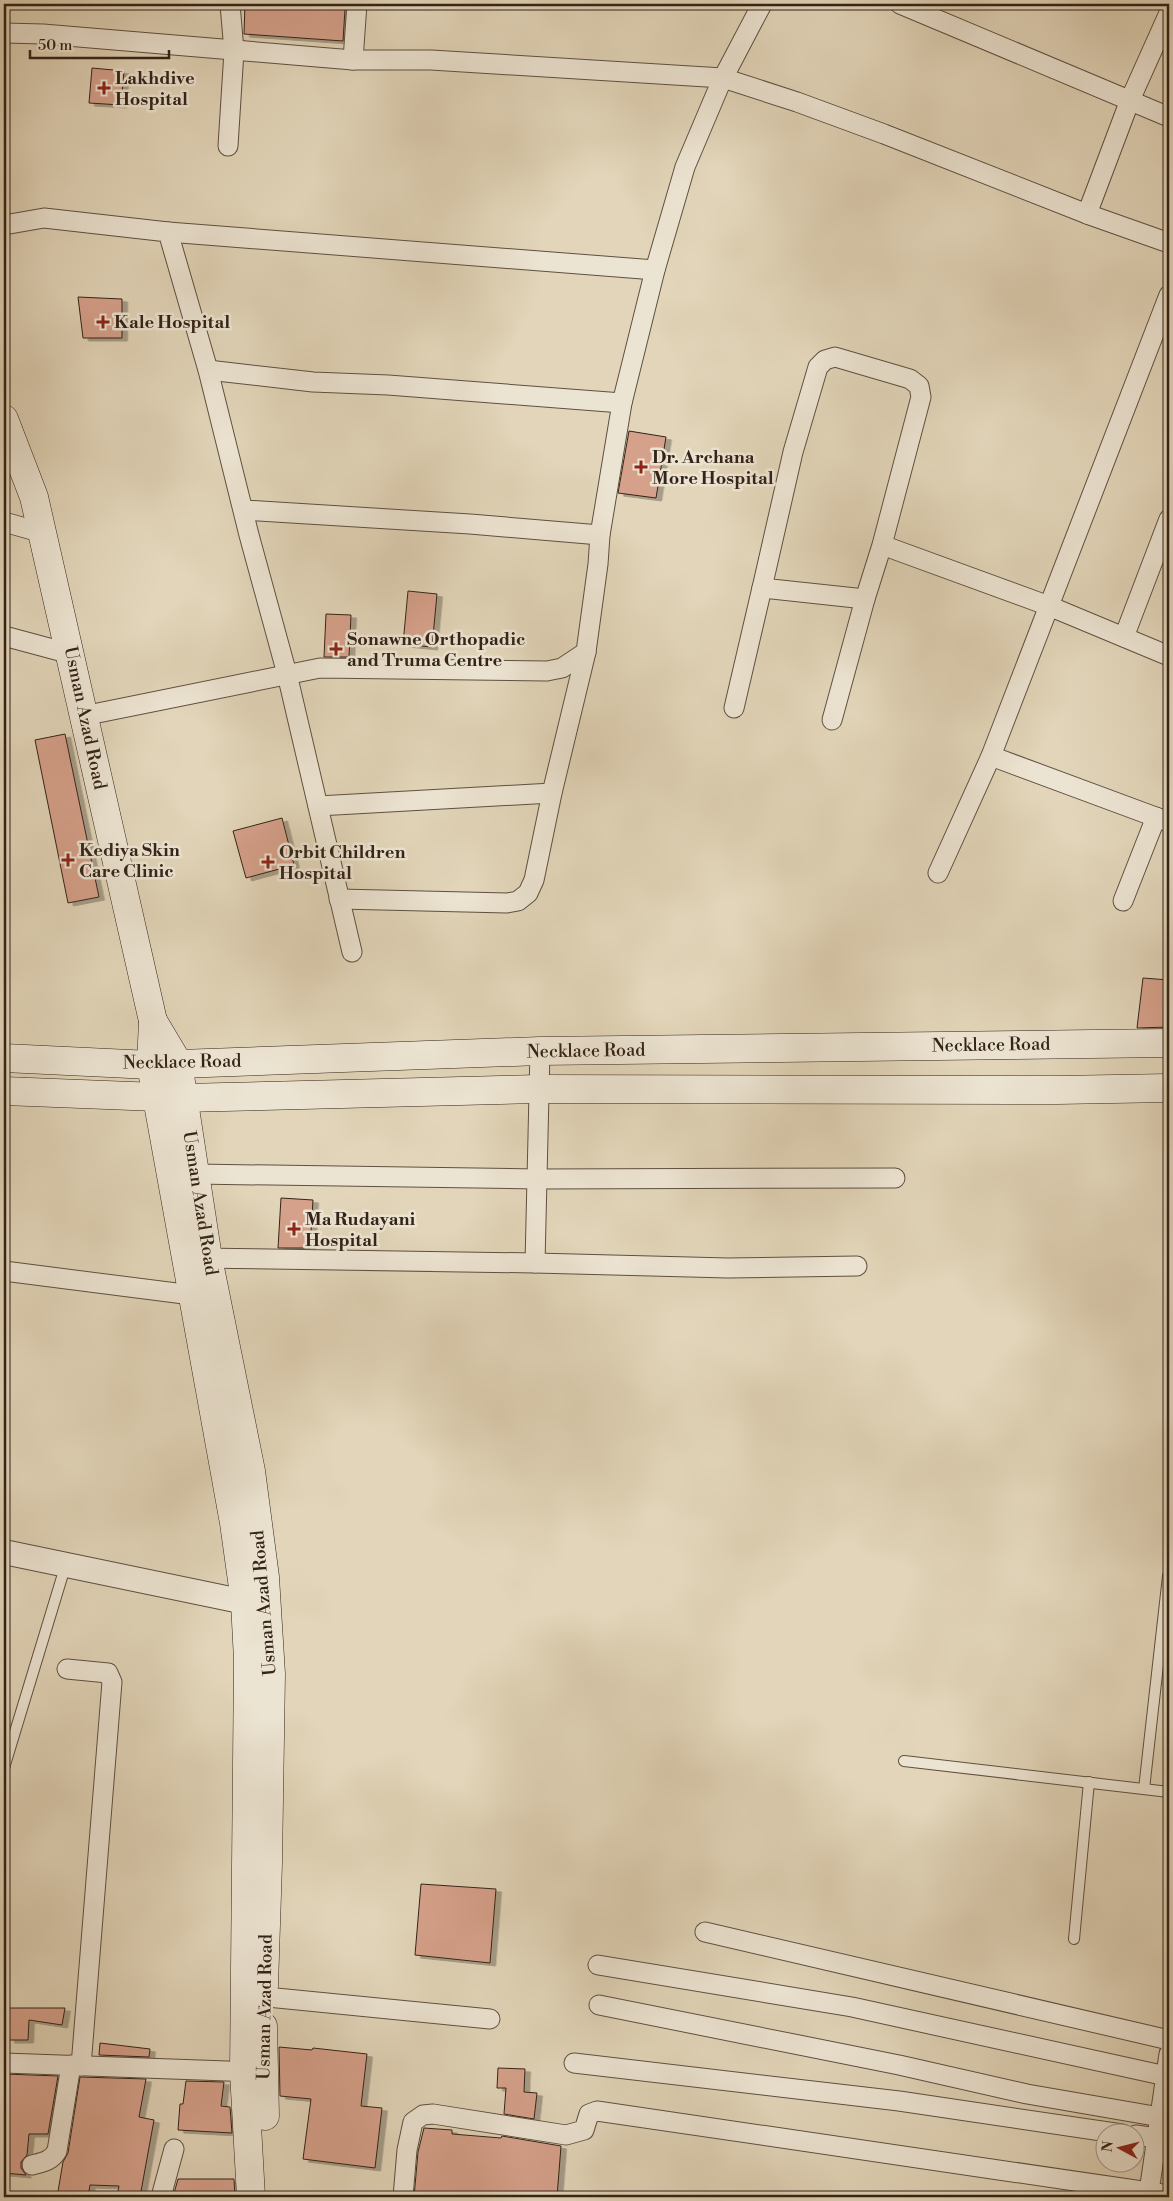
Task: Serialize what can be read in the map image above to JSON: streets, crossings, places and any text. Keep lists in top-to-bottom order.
{
  "streets": {
    "main road": ["Usman Azad Road", "Necklace Road"]
  },
  "crossings": [
    ["Usman Azad Road", "Necklace Road"]
  ],
  "places": {
    "health": [
      "Lakhdive Hospital",
      "Kale Hospital",
      "Dr. Archana More Hospital",
      "Sonawne Orthopadic and Truma Centre",
      "Kediya Skin Care Clinic",
      "Orbit Children Hospital",
      "Ma Rudayani Hospital"
    ]
  },
  "scale_bar": "50 m",
  "north": "left"
}
